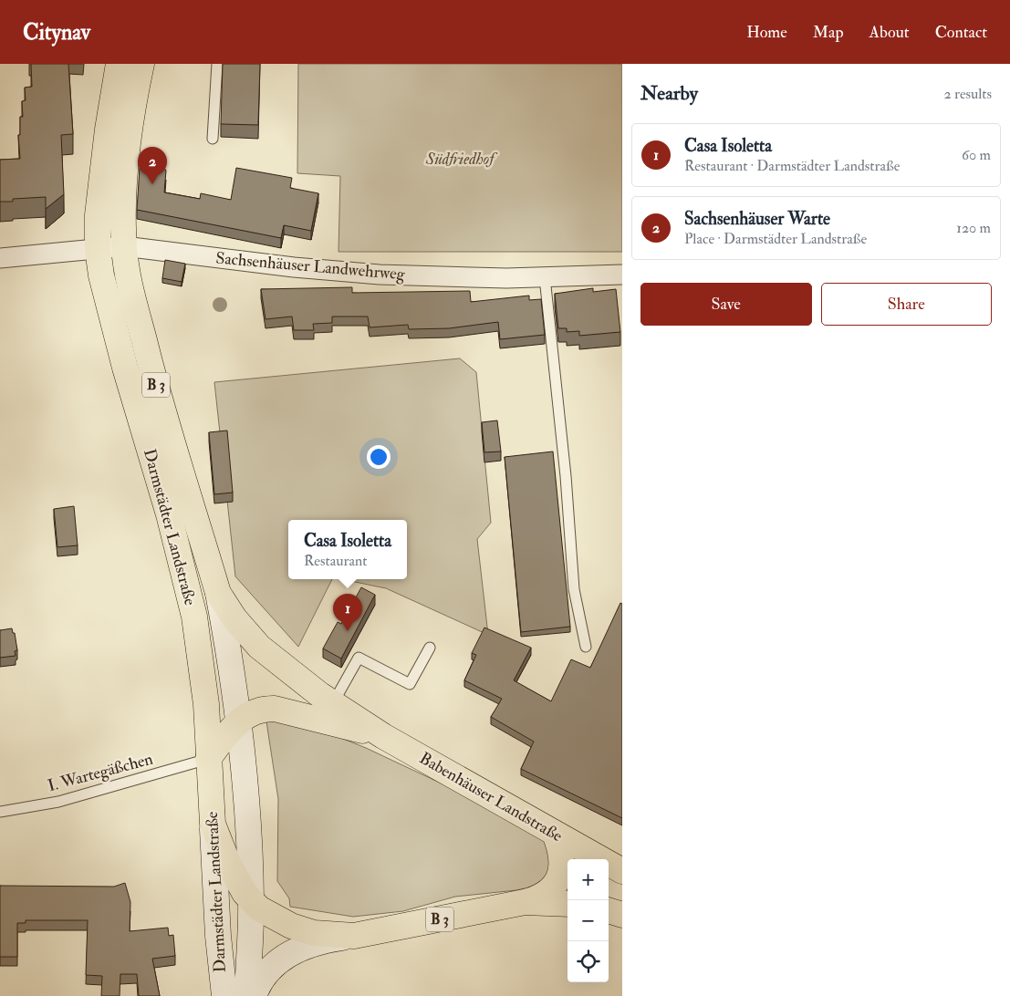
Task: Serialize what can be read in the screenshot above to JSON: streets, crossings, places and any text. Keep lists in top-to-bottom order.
{
  "streets": {
    "main road": ["B 3", "Darmstädter Landstraße", "Babenhäuser Landstraße"],
    "street": ["Sachsenhäuser Landwehrweg"],
    "lane": ["I. Wartegäßchen"]
  },
  "crossings": [
    ["Sachsenhäuser Landwehrweg", "Darmstädter Landstraße"],
    ["B 3", "Darmstädter Landstraße"],
    ["B 3", "I. Wartegäßchen"],
    ["B 3", "Babenhäuser Landstraße"],
    ["Darmstädter Landstraße", "I. Wartegäßchen"],
    ["Darmstädter Landstraße", "Babenhäuser Landstraße"]
  ],
  "parks": ["Südfriedhof"],
  "page": {
    "header": "Citynav",
    "nav": [
      "Home",
      "Map",
      "About",
      "Contact"
    ],
    "heading": ["Nearby", "2 results"],
    "list": [
      {
        "mark": "1",
        "name": "Casa Isoletta",
        "note": "Restaurant · Darmstädter Landstraße",
        "value": "60 m"
      },
      {
        "mark": "2",
        "name": "Sachsenhäuser Warte",
        "note": "Place · Darmstädter Landstraße",
        "value": "120 m"
      }
    ],
    "pins": ["2", "1"],
    "buttons": ["Save", "Share"],
    "popup": ["Casa Isoletta", "Restaurant"],
    "map_buttons": ["+", "−"]
  }
}
